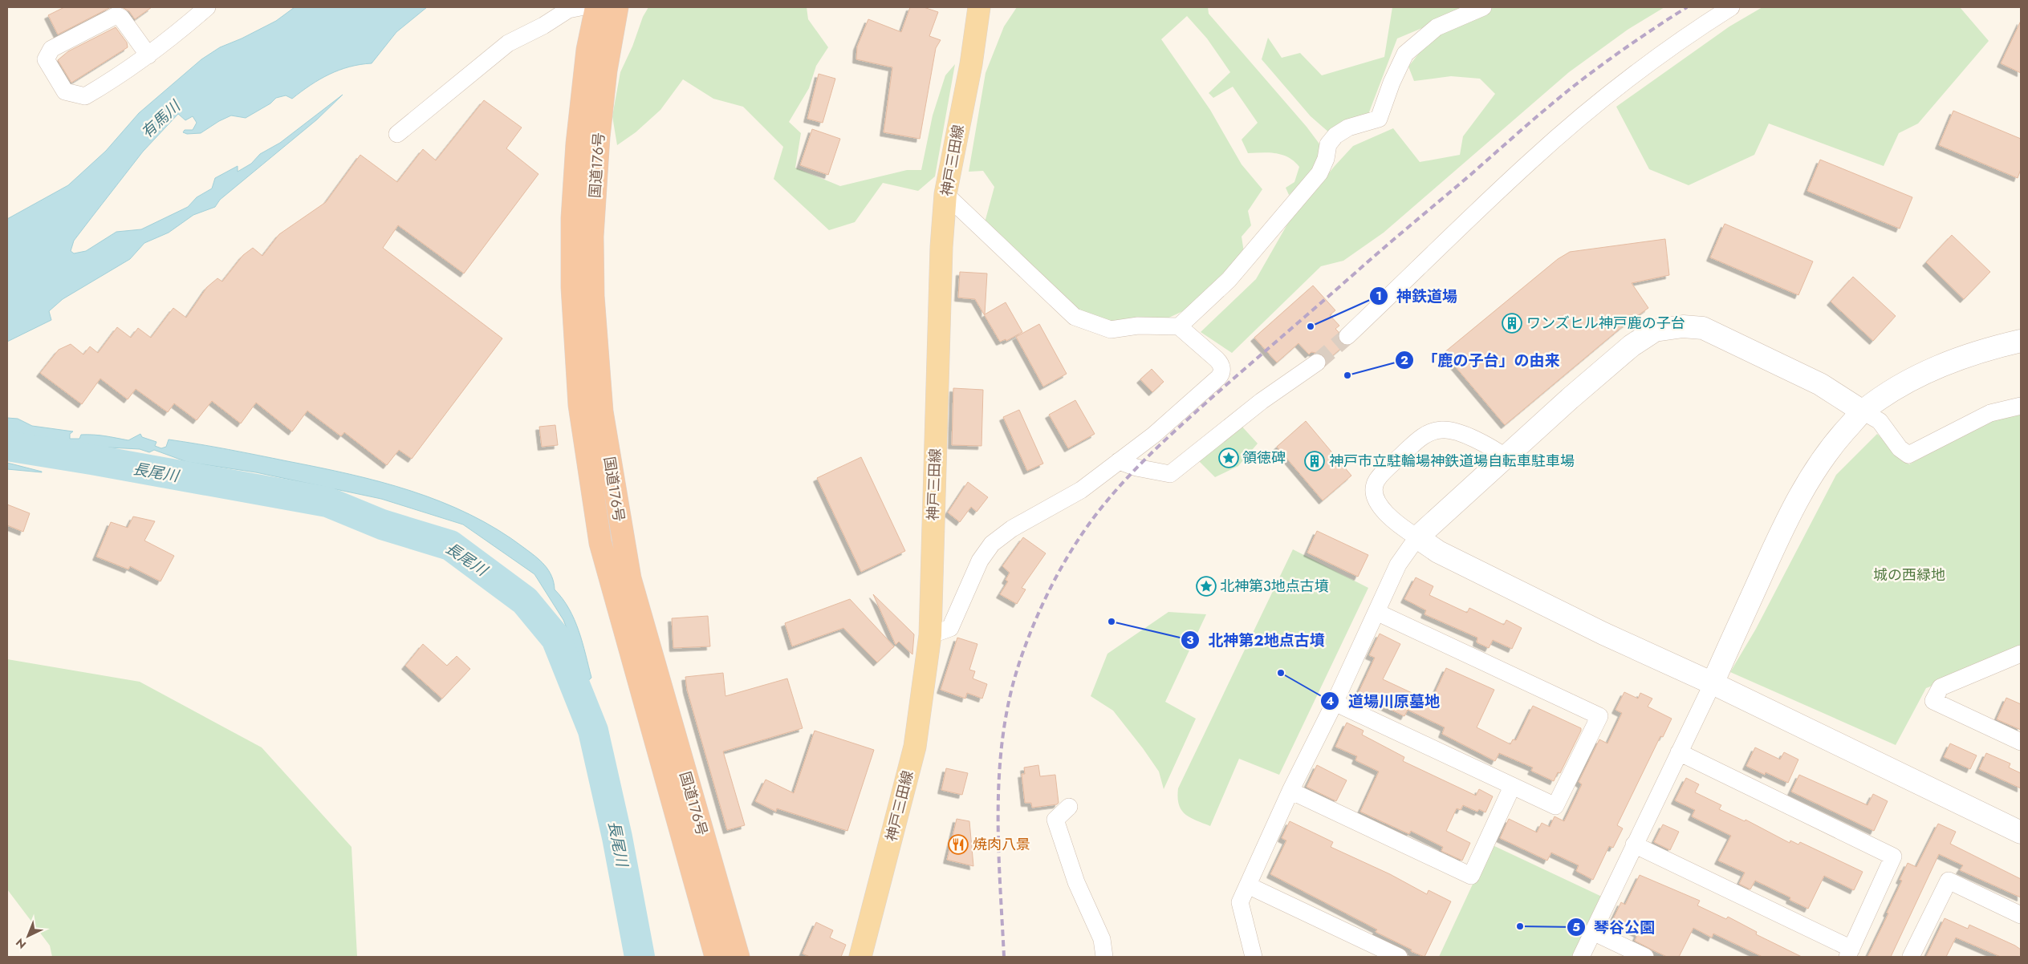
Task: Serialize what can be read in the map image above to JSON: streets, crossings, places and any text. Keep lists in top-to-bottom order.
{
  "streets": {
    "highway": ["国道176号"],
    "main road": ["神戸三田線"]
  },
  "water": ["有馬川", "長尾川"],
  "parks": ["城の西緑地"],
  "places": {
    "building": ["ワンズヒル神戸鹿の子台", "神戸市立駐輪場神鉄道場自転車駐車場"],
    "other": [
      "神鉄道場",
      "「鹿の子台」の由来",
      "北神第2地点古墳",
      "道場川原墓地",
      "琴谷公園"
    ],
    "place": ["領徳碑", "北神第3地点古墳"],
    "restaurant": ["焼肉八景"]
  },
  "north": "bottom left"
}
